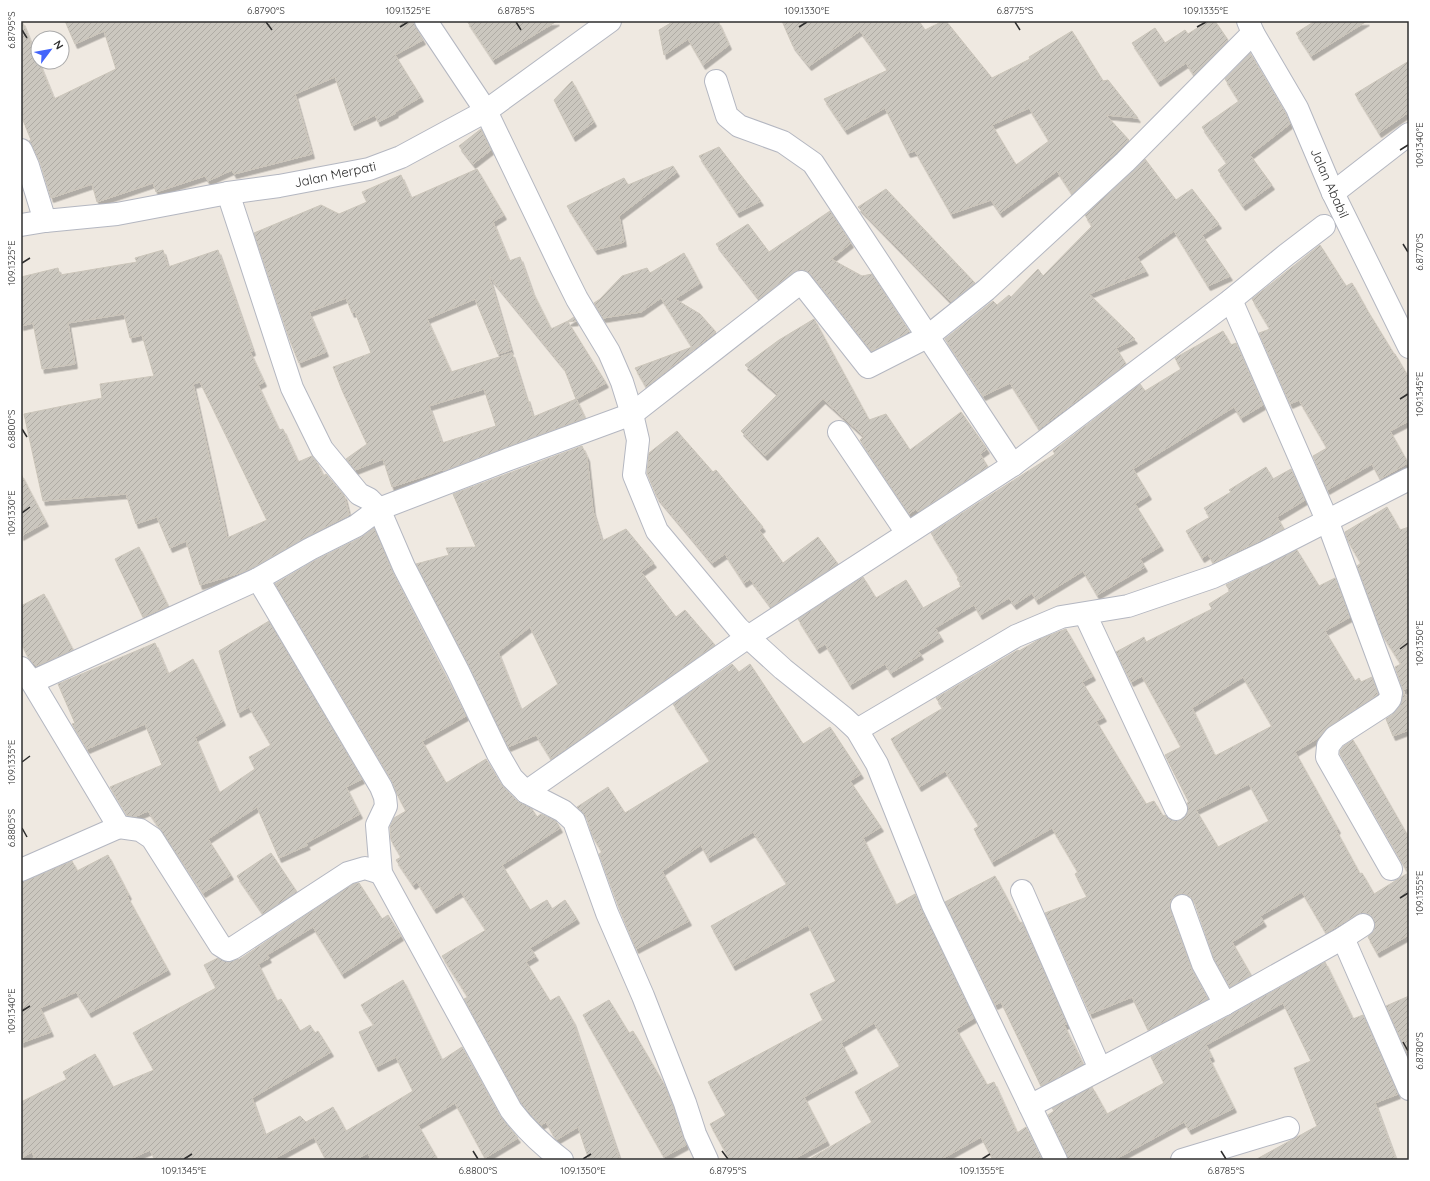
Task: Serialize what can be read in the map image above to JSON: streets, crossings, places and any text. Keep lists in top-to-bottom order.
{
  "streets": {
    "street": ["Jalan Merpati", "Jalan Ababil"]
  },
  "north": "top right",
  "coordinates": [
    "6.8790°S",
    "109.1325°E",
    "6.8785°S",
    "109.1330°E",
    "6.8775°S",
    "109.1335°E",
    "6.8795°S",
    "109.1340°E",
    "6.8770°S",
    "109.1345°E",
    "6.8800°S",
    "109.1350°E",
    "6.8805°S",
    "109.1355°E",
    "6.8780°S"
  ]
}
